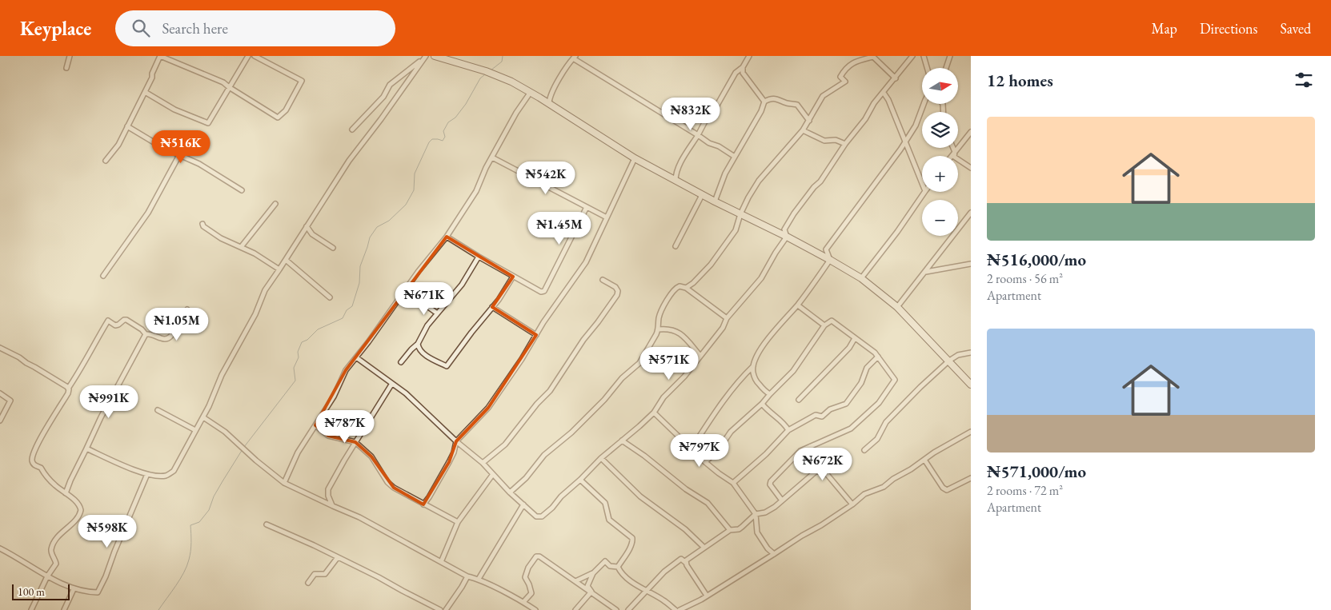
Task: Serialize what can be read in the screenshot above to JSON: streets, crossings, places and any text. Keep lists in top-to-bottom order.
{
  "scale_bar": "100 m",
  "north": "right",
  "page": {
    "header": "Keyplace",
    "search": "Search here",
    "nav": ["Map", "Directions", "Saved"],
    "heading": "12 homes",
    "map_buttons": ["+", "−"],
    "price": [
      "₦832K",
      "₦516K",
      "₦542K",
      "₦1.45M",
      "₦671K",
      "₦1.05M",
      "₦571K",
      "₦991K",
      "₦787K",
      "₦797K",
      "₦672K",
      "₦598K"
    ],
    "list": [
      {
        "name": "₦516,000/mo",
        "note": "2 rooms · 56 m² · Apartment"
      },
      {
        "name": "₦571,000/mo",
        "note": "2 rooms · 72 m² · Apartment"
      }
    ],
    "scale": "100 m"
  }
}
